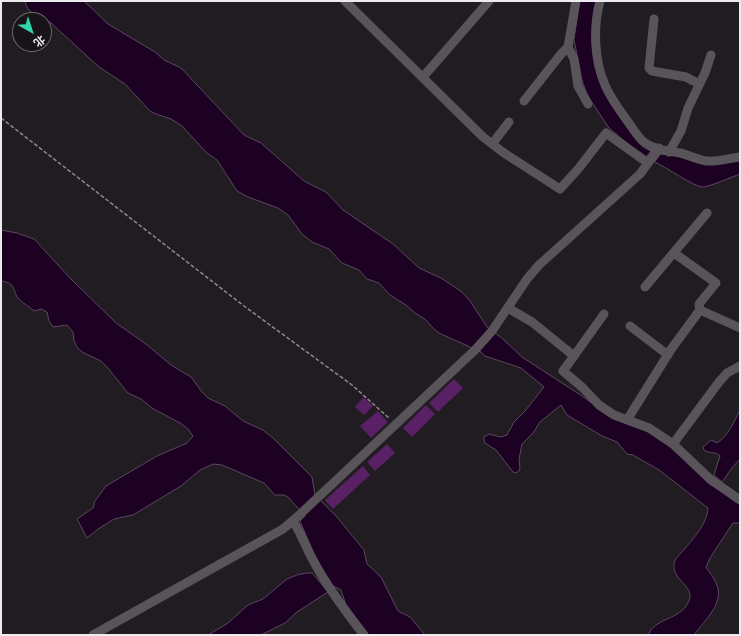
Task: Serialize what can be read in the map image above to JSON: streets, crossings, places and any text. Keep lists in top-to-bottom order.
{
  "north": "bottom right"
}
